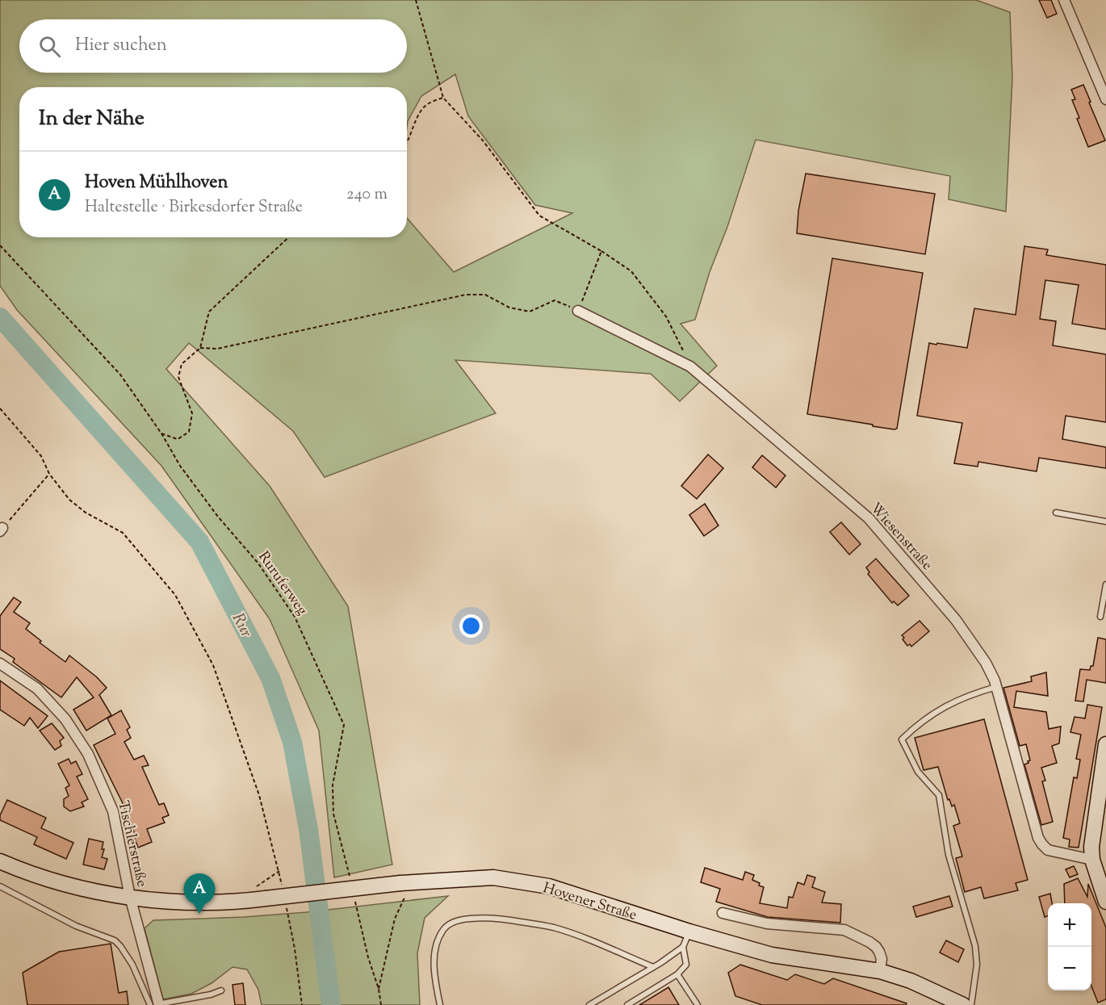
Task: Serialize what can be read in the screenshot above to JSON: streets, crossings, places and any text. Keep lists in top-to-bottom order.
{
  "streets": {
    "main road": ["Hovener Straße"],
    "street": ["Wiesenstraße", "Tischlerstraße"],
    "path": ["Ruruferweg"]
  },
  "crossings": [
    ["Tischlerstraße", "Hovener Straße"]
  ],
  "water": ["Rur"],
  "page": {
    "search": "Hier suchen",
    "heading": "In der Nähe",
    "list": [
      {
        "mark": "A",
        "name": "Hoven Mühlhoven",
        "note": "Haltestelle · Birkesdorfer Straße",
        "value": "240 m"
      }
    ],
    "pins": "A",
    "map_buttons": ["+", "−"]
  }
}
